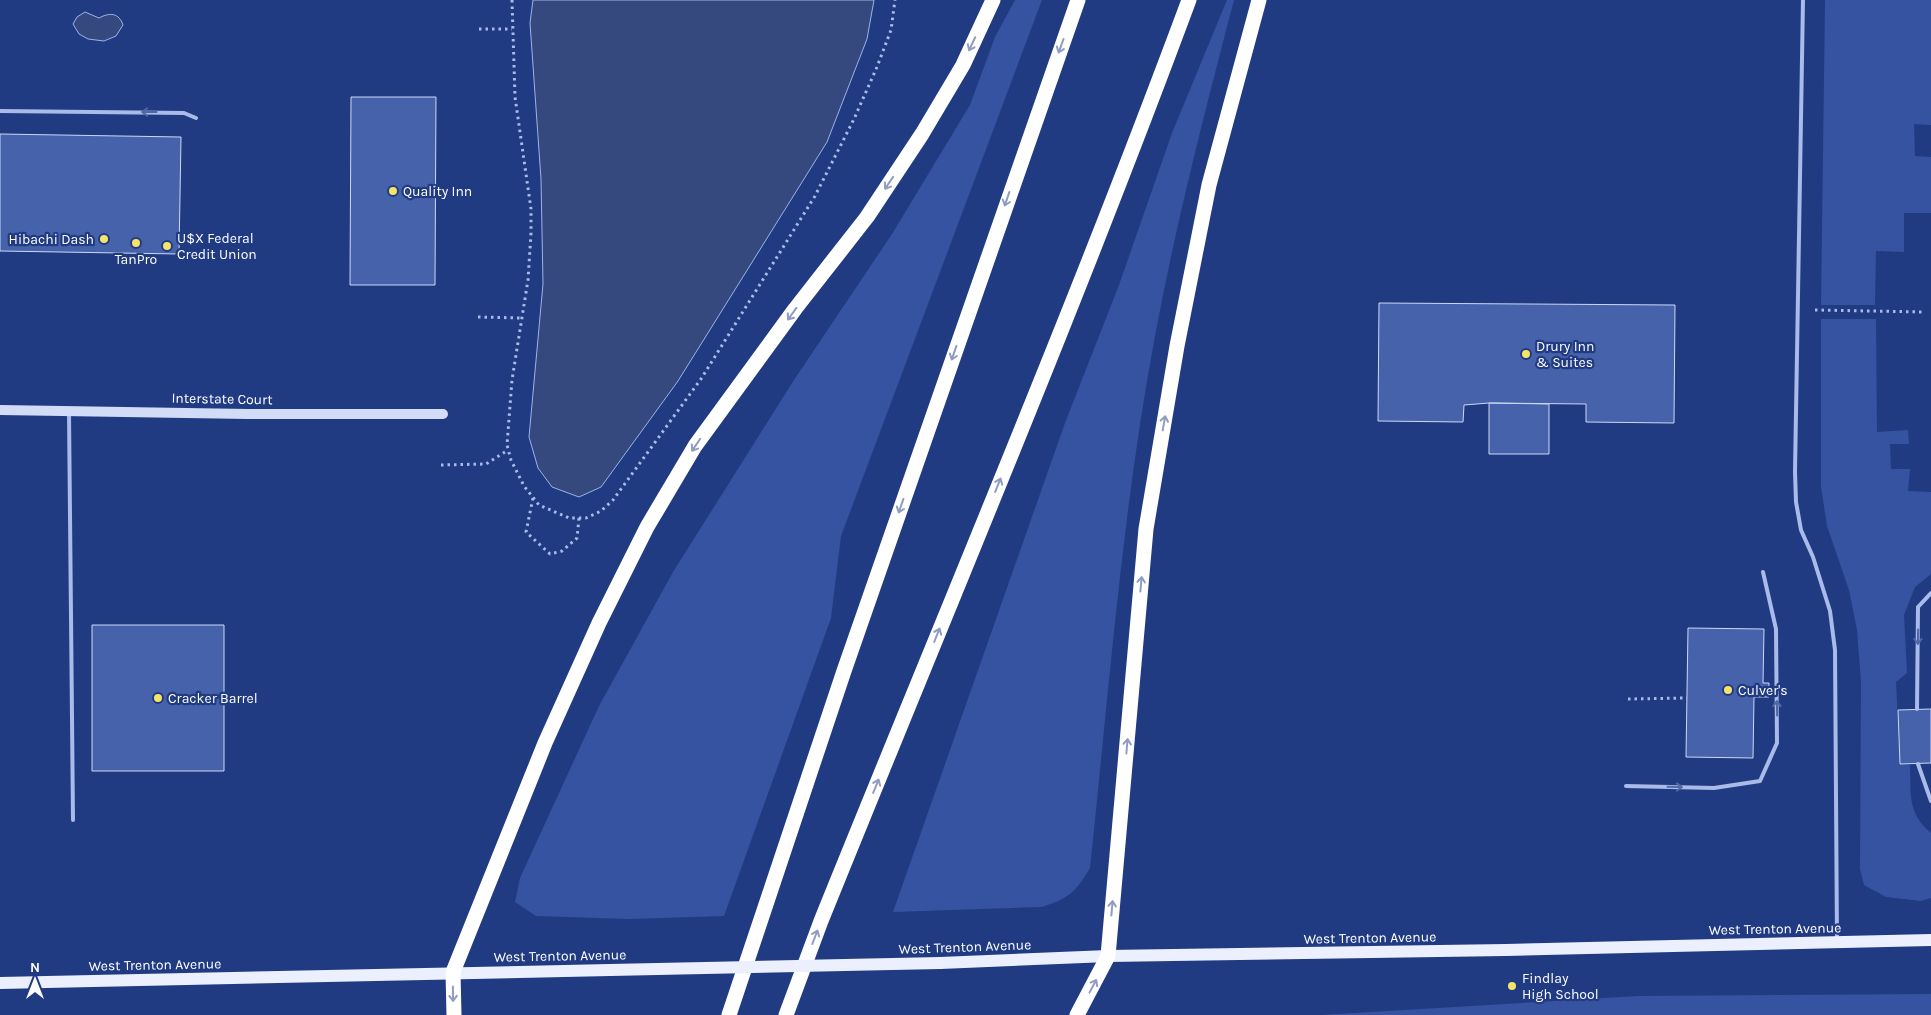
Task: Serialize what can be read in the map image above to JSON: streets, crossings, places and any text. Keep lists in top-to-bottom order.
{
  "streets": {
    "main road": ["West Trenton Avenue"],
    "street": ["Interstate Court"]
  },
  "places": [
    "Quality Inn",
    "Hibachi Dash",
    "TanPro",
    "U$X Federal Credit Union",
    "Drury Inn & Suites",
    "Culver's",
    "Cracker Barrel",
    "Findlay High School"
  ],
  "north": "top"
}
